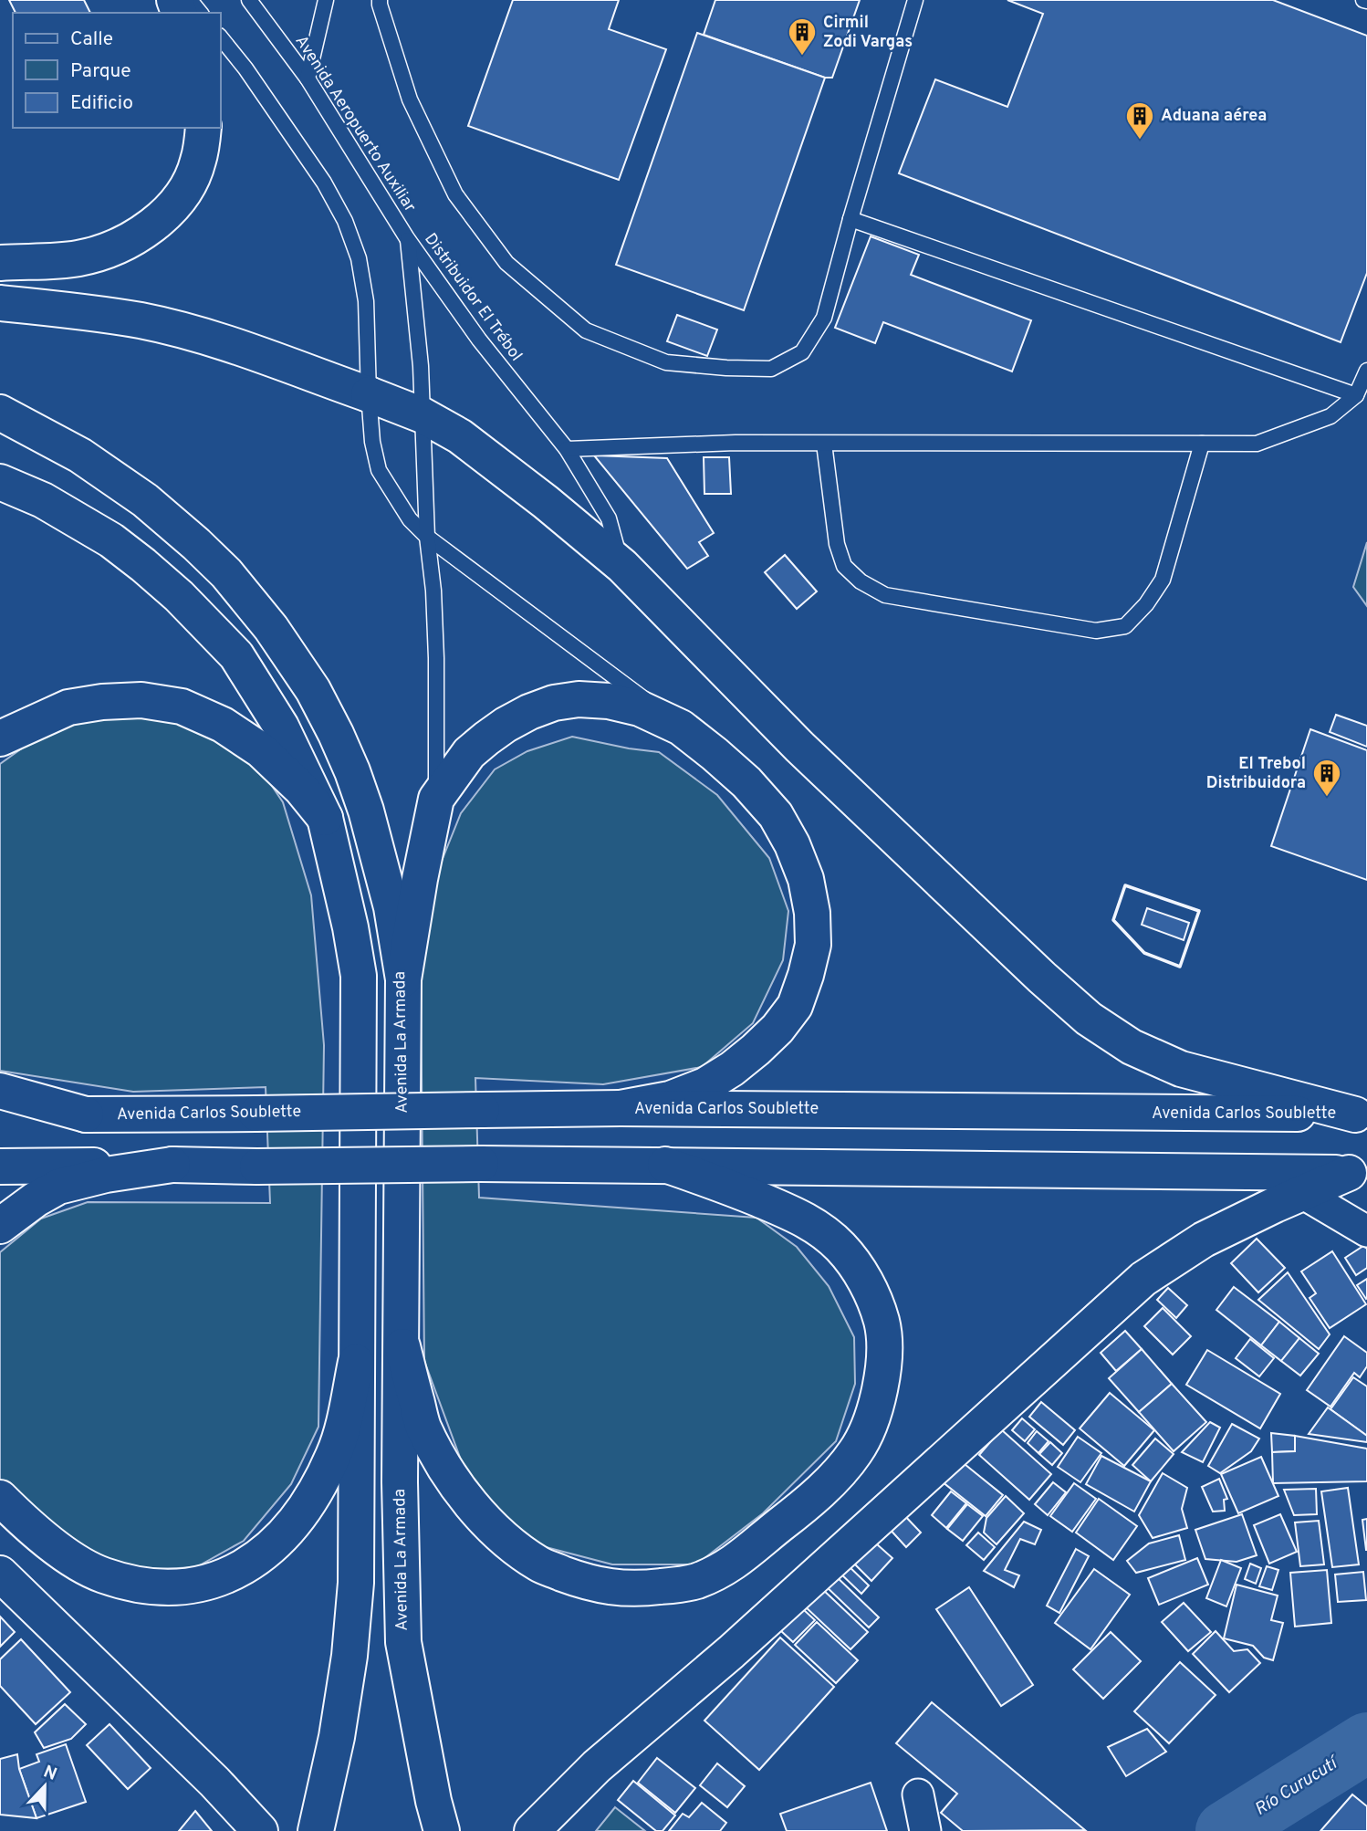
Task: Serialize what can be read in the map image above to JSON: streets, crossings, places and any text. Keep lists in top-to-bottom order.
{
  "streets": {
    "main road": ["Avenida La Armada", "Avenida Carlos Soublette"],
    "lane": ["Avenida Aeropuerto Auxiliar", "Distribuidor El Trébol"]
  },
  "crossings": [
    ["Avenida Aeropuerto Auxiliar", "Distribuidor El Trébol"]
  ],
  "water": ["Río Curucutí"],
  "places": {
    "building": ["Cirmil Zodi Vargas", "Aduana aérea", "El Trebol Distribuidora"]
  },
  "legend": ["Calle", "Parque", "Edificio"],
  "north": "top"
}
